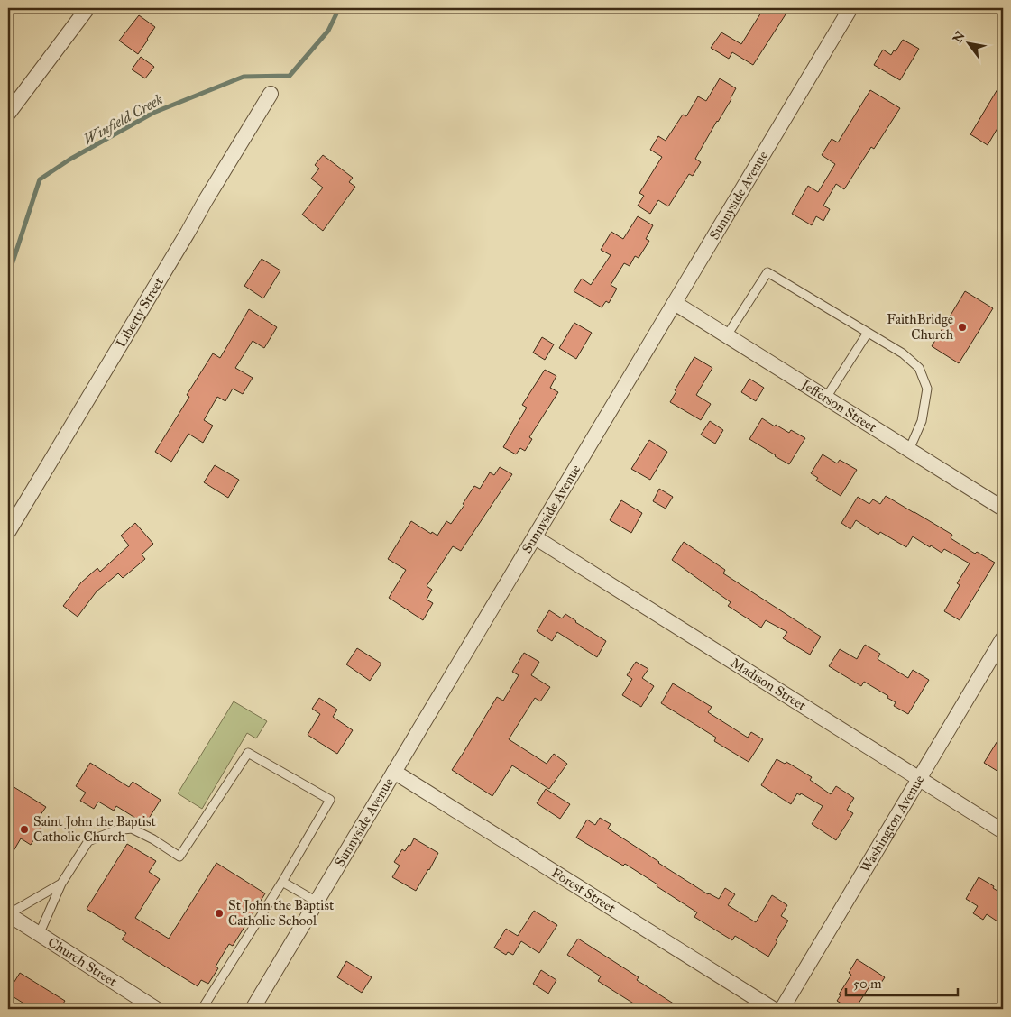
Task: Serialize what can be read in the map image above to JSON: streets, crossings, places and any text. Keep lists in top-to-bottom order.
{
  "streets": {
    "street": [
      "Sunnyside Avenue",
      "Liberty Street",
      "Jefferson Street",
      "Madison Street",
      "Washington Avenue",
      "Forest Street",
      "Church Street"
    ]
  },
  "crossings": [
    ["Sunnyside Avenue", "Jefferson Street"],
    ["Sunnyside Avenue", "Madison Street"],
    ["Sunnyside Avenue", "Forest Street"],
    ["Madison Street", "Washington Avenue"]
  ],
  "water": ["Winfield Creek"],
  "places": ["FaithBridge Church", "Saint John the Baptist Catholic Church", "St John the Baptist Catholic School"],
  "scale_bar": "50 m",
  "north": "top left"
}
